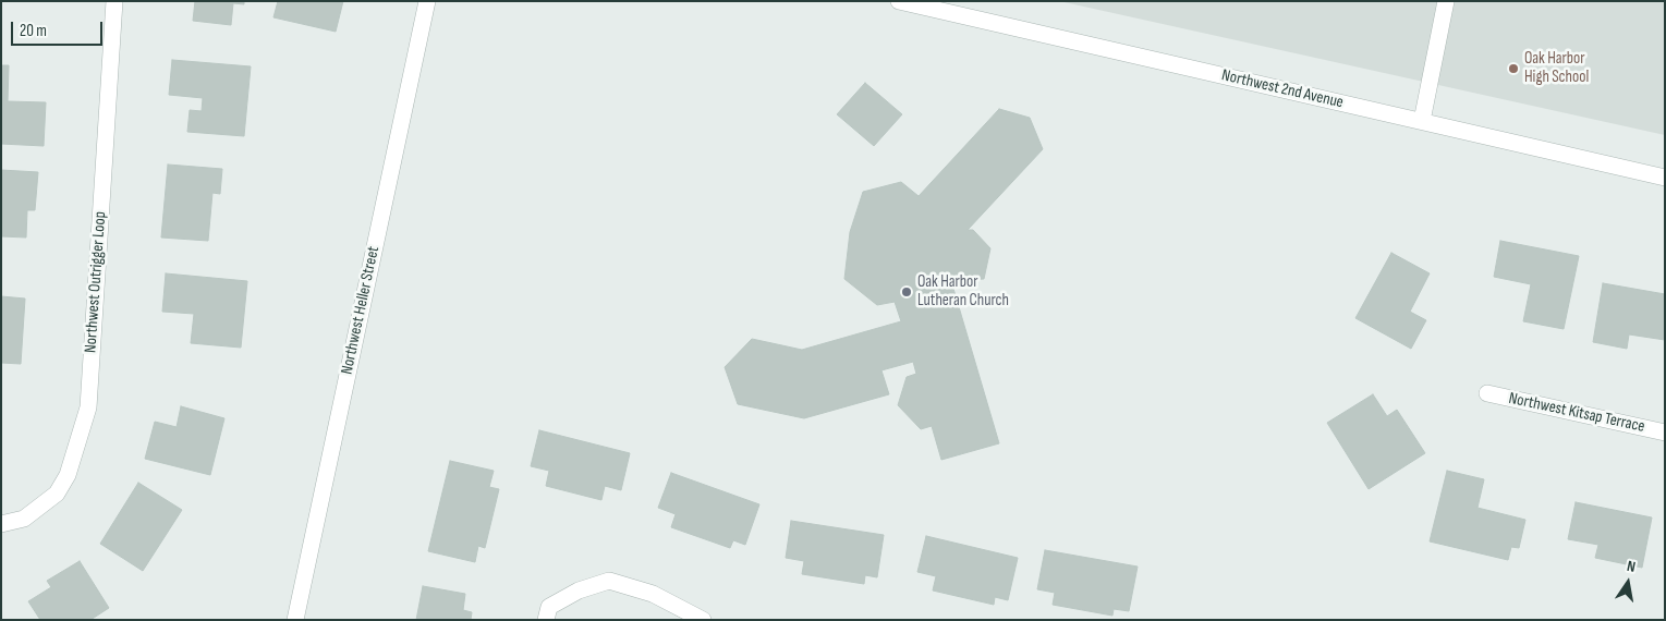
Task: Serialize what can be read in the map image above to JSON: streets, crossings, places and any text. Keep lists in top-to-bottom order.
{
  "streets": {
    "street": [
      "Northwest 2nd Avenue",
      "Northwest Outrigger Loop",
      "Northwest Heller Street",
      "Northwest Kitsap Terrace"
    ]
  },
  "places": ["Oak Harbor High School", "Oak Harbor Lutheran Church"],
  "scale_bar": "20 m",
  "north": "top"
}
